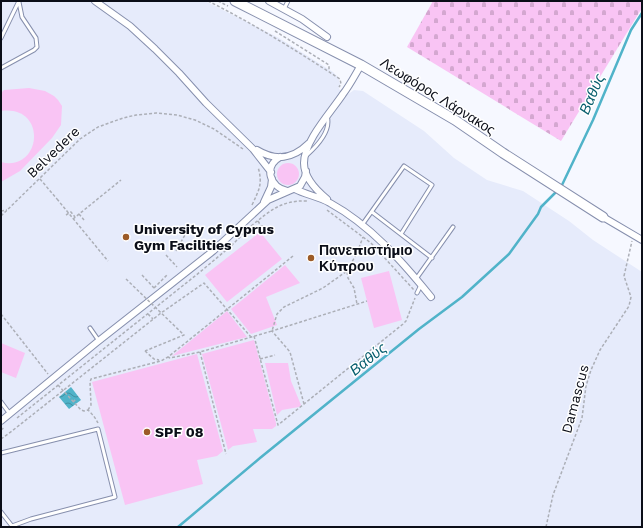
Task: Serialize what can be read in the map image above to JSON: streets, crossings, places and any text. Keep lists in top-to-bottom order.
{
  "streets": {
    "main road": ["Λεωφόρος Λάρνακος"],
    "path": ["Belvedere", "Damascus"]
  },
  "crossings": [
    ["Λεωφόρος Λάρνακος", "Damascus"]
  ],
  "water": ["Βαθύς"],
  "places": ["University of Cyprus Gym Facilities", "Πανεπιστήμιο Κύπρου", "SPF 08"]
}
